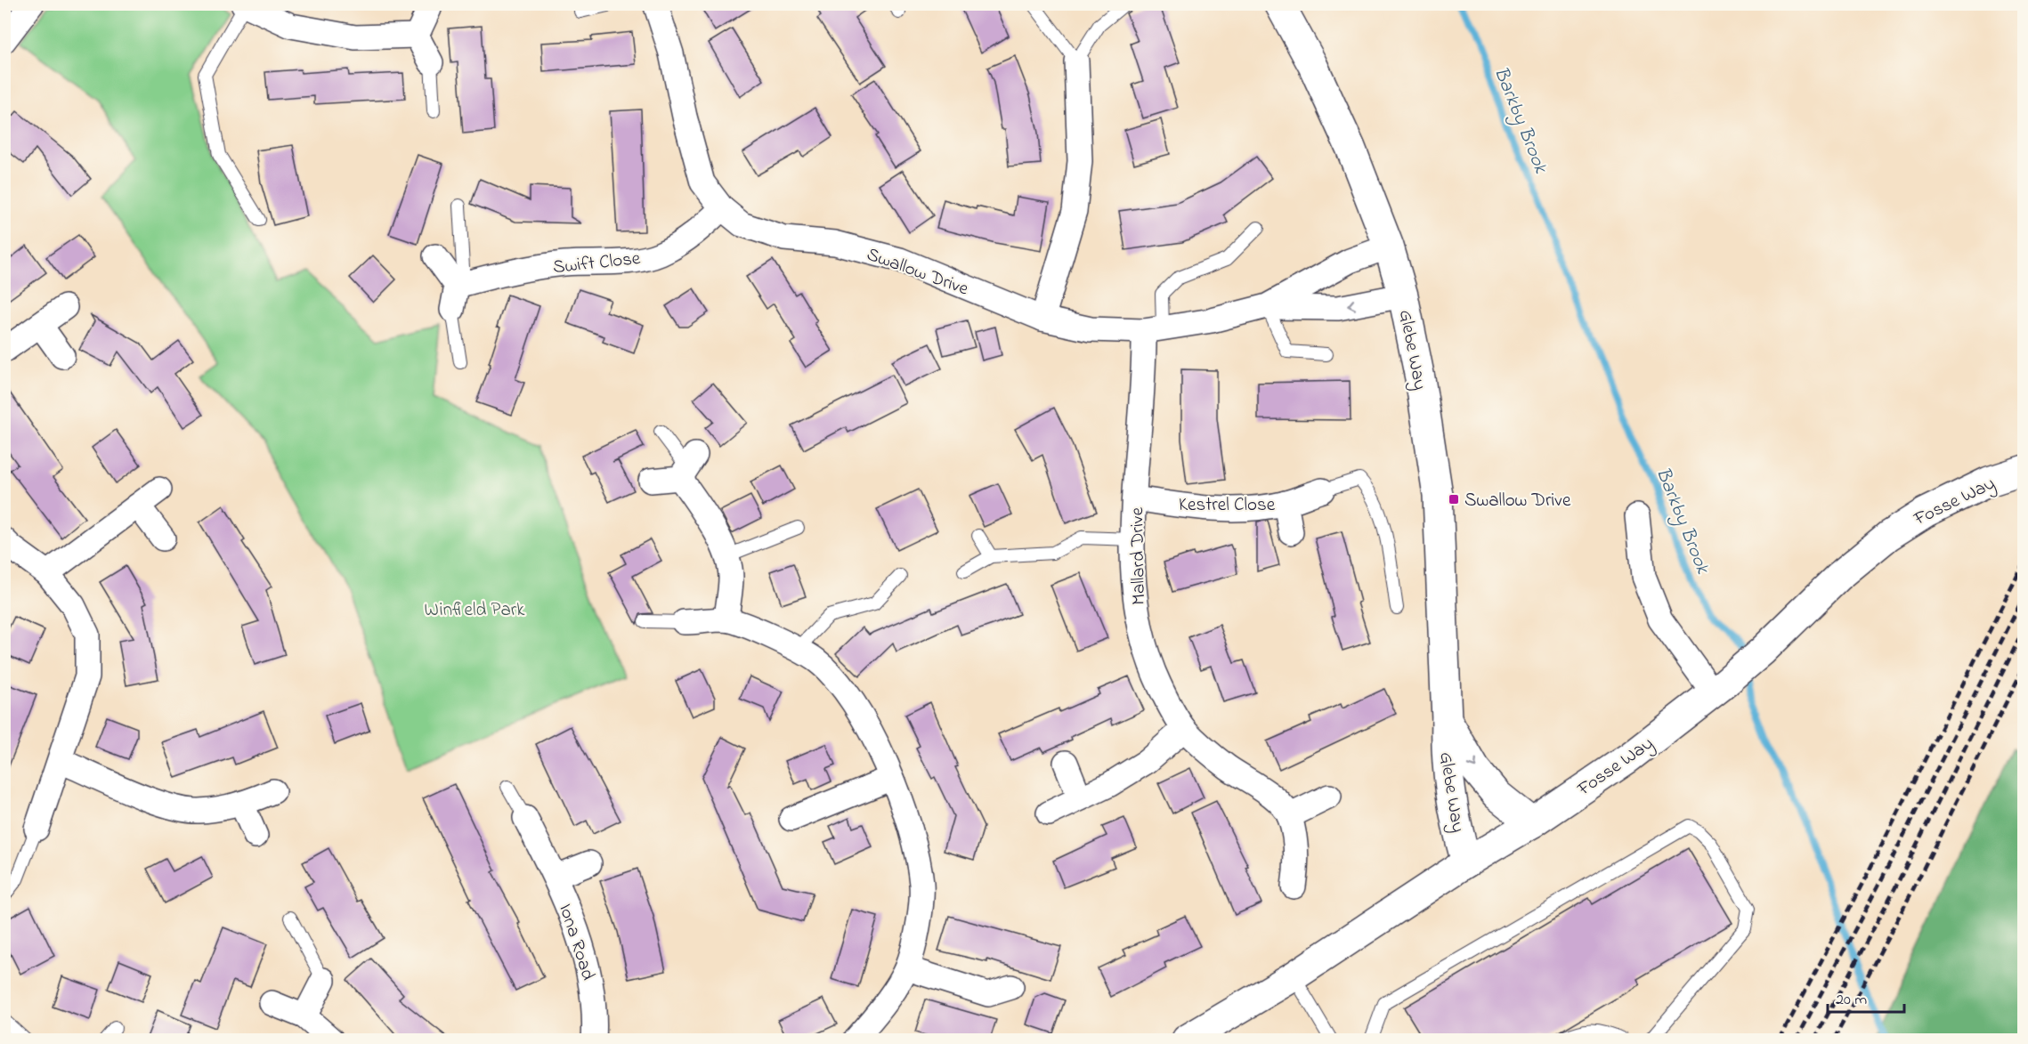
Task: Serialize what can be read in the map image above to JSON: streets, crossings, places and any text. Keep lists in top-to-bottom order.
{
  "streets": {
    "street": [
      "Swift Close",
      "Swallow Drive",
      "Glebe Way",
      "Fosse Way",
      "Kestrel Close",
      "Mallard Drive",
      "Iona Road"
    ]
  },
  "crossings": [
    ["Swift Close", "Swallow Drive"],
    ["Swallow Drive", "Glebe Way"],
    ["Swallow Drive", "Mallard Drive"],
    ["Glebe Way", "Fosse Way"],
    ["Kestrel Close", "Mallard Drive"]
  ],
  "water": ["Barkby Brook"],
  "parks": ["Winfield Park"],
  "places": {
    "transit": ["Swallow Drive"]
  },
  "scale_bar": "20 m"
}
